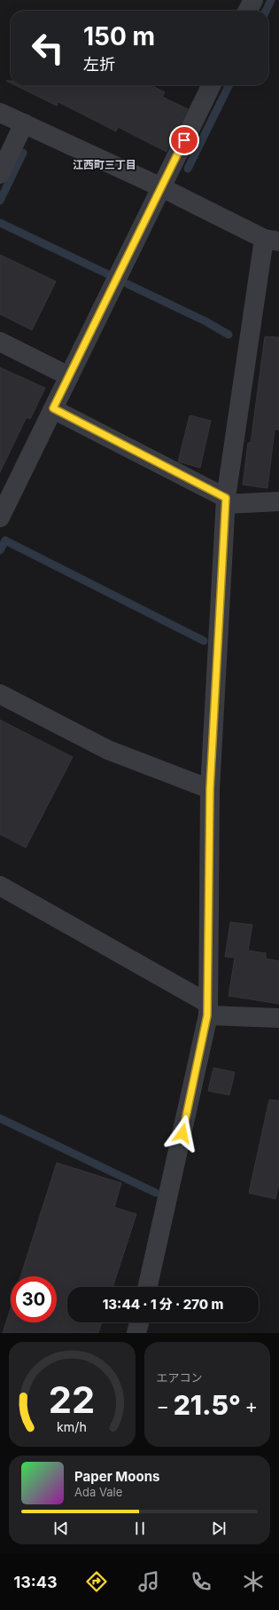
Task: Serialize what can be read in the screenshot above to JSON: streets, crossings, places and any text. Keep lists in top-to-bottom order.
{
  "districts": ["江西町三丁目"],
  "page": {
    "turn": ["150 m", "左折"],
    "limit": "30",
    "trip": "13:44 · 1 分 · 270 m",
    "tile": "エアコン",
    "heat": ["−", "21.5°", "+"],
    "song": ["Paper Moons", "Ada Vale"],
    "tabs": "13:43",
    "gauge": ["22", "km/h"]
  }
}
